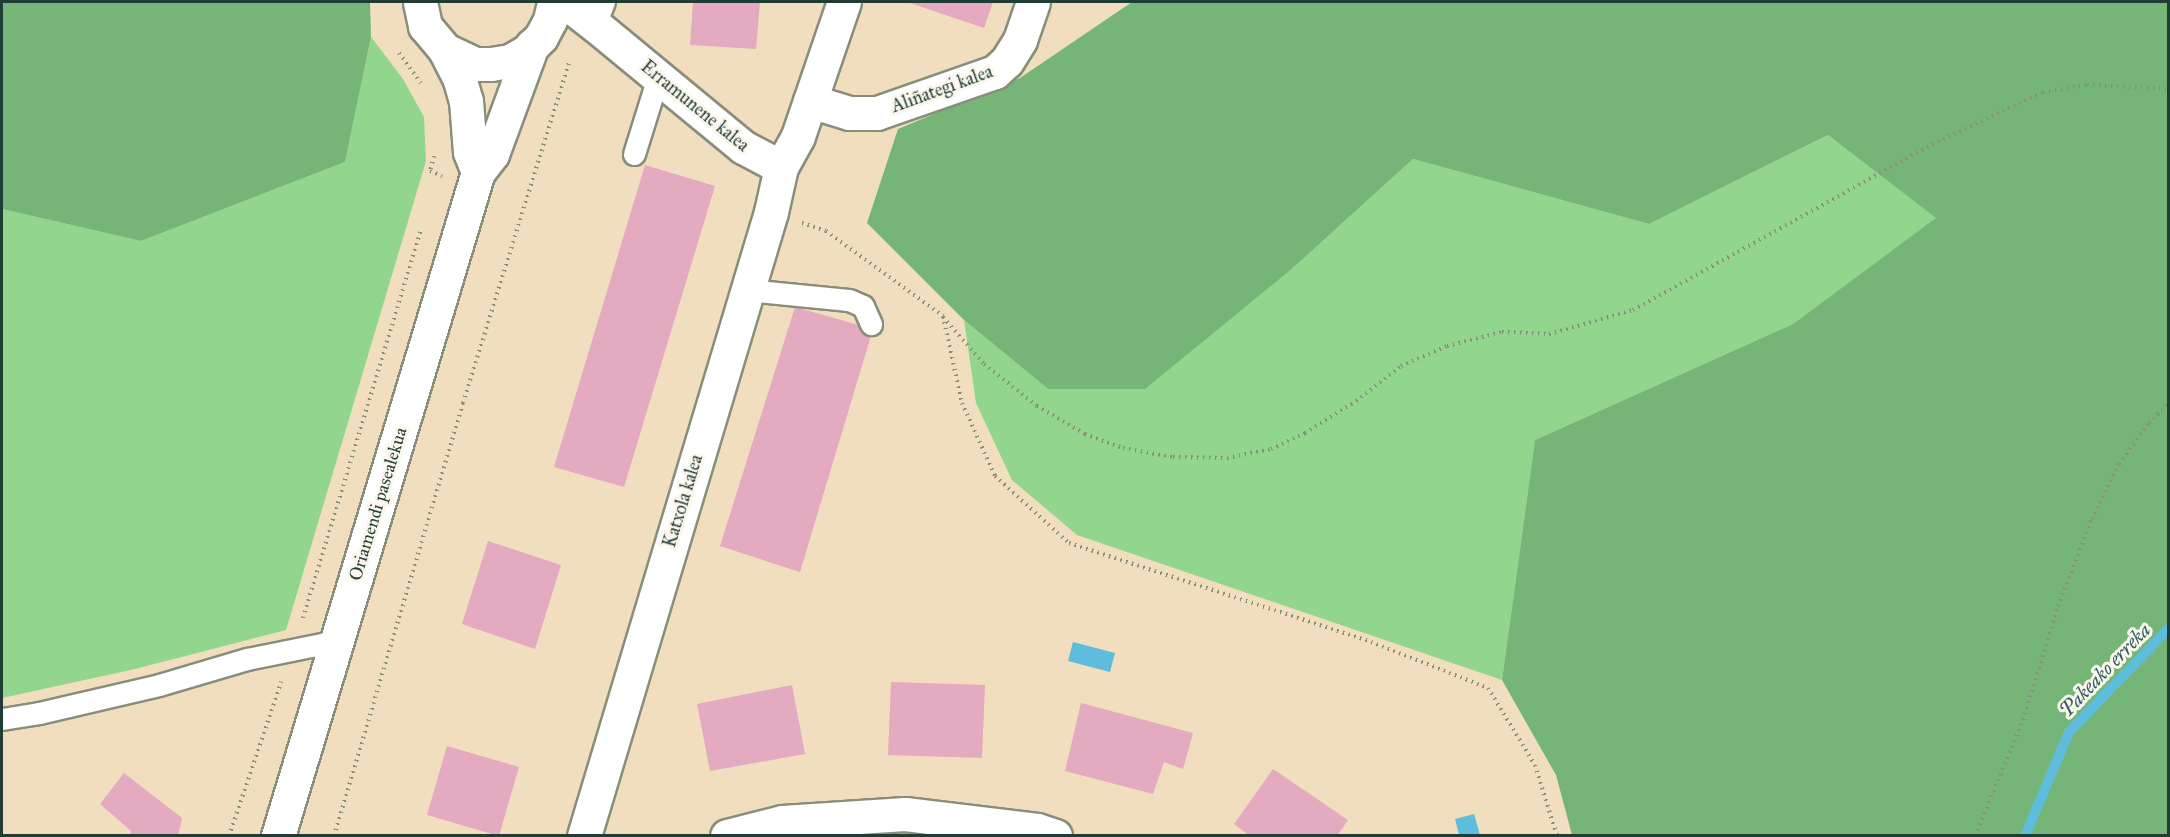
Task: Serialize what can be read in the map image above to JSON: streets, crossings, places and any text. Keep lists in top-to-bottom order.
{
  "streets": {
    "street": [
      "Aliñategi kalea",
      "Erramunene kalea",
      "Katxola kalea",
      "Oriamendi pasealekua"
    ]
  },
  "crossings": [
    ["Erramunene kalea", "Katxola kalea"]
  ],
  "water": ["Pakeako erreka"]
}
